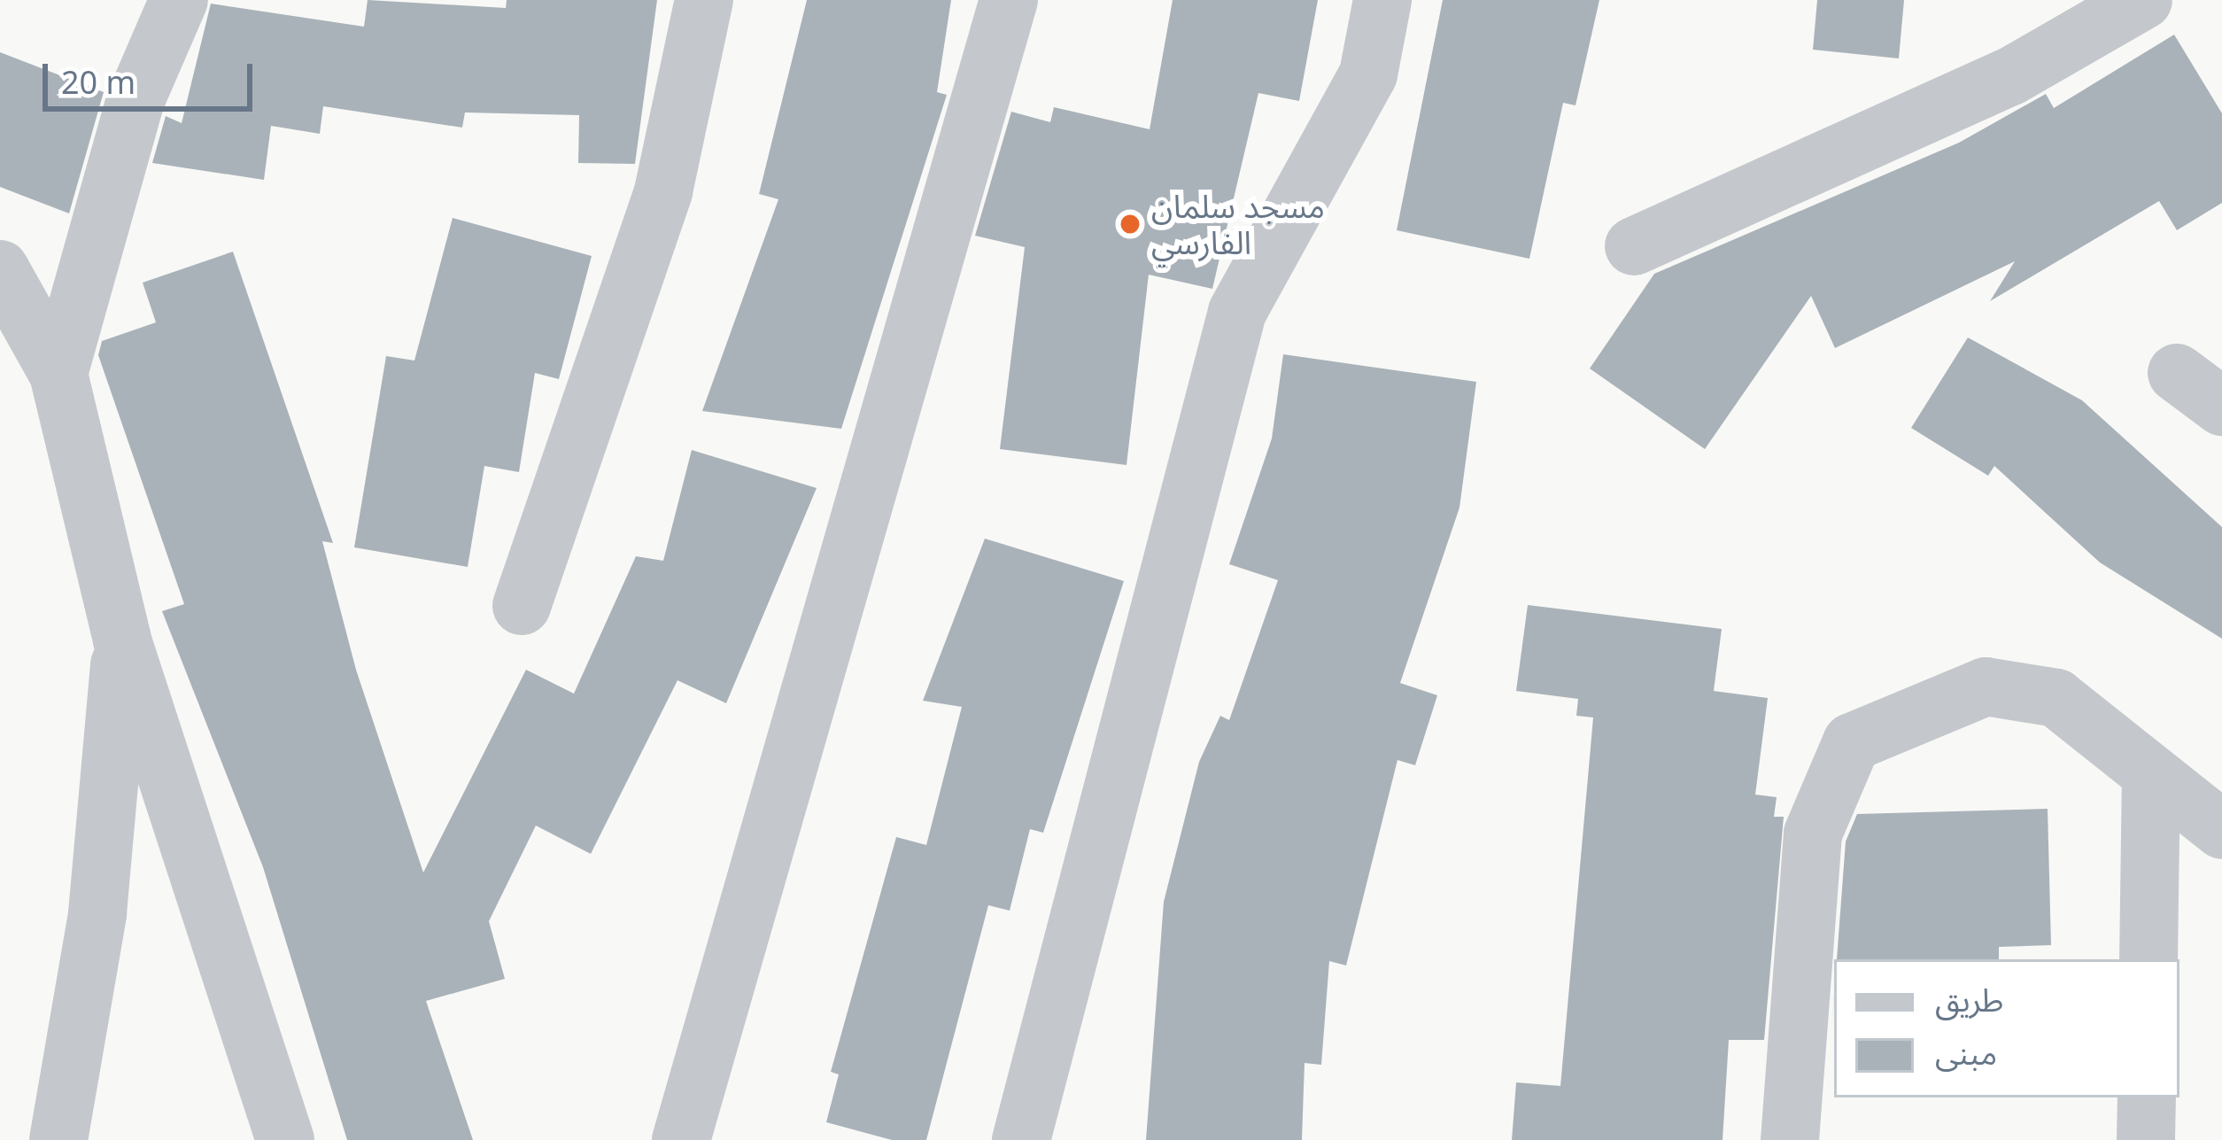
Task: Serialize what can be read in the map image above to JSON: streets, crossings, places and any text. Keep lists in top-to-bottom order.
{
  "places": ["مسجد سلمان الفارسي"],
  "legend": ["طريق", "مبنى"],
  "scale_bar": "20 m"
}
